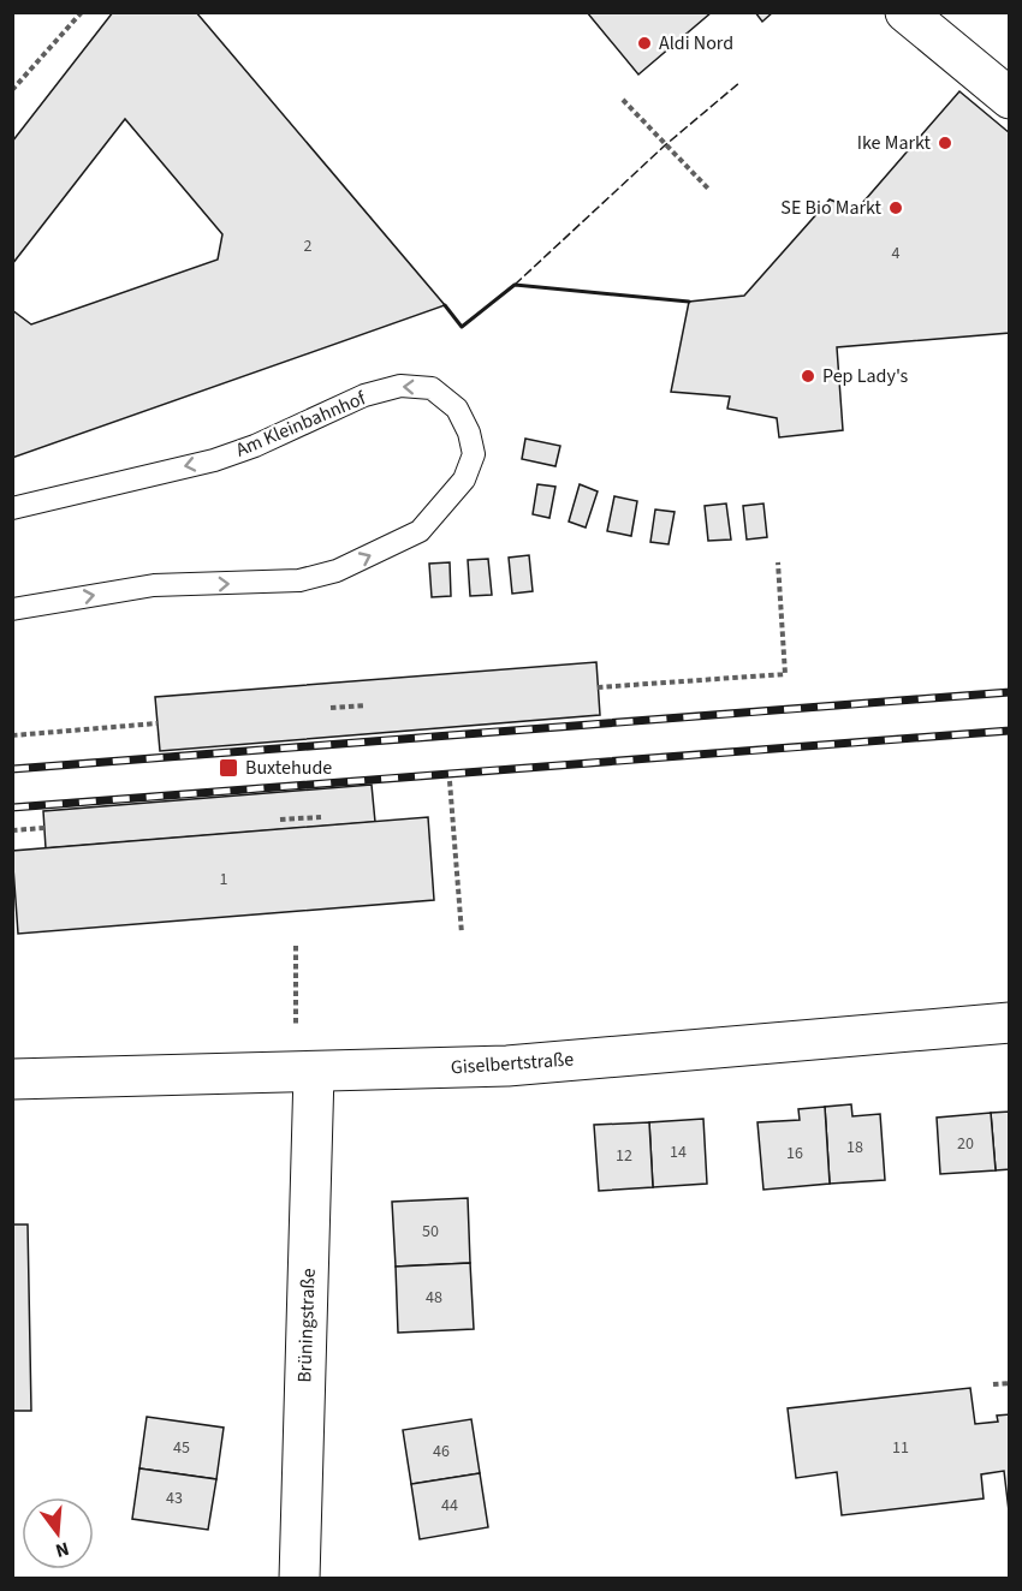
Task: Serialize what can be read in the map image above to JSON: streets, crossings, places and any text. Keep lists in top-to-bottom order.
{
  "streets": {
    "street": ["Giselbertstraße", "Brüningstraße"],
    "lane": ["Am Kleinbahnhof"]
  },
  "crossings": [
    ["Giselbertstraße", "Brüningstraße"]
  ],
  "places": {
    "other": [
      "Aldi Nord",
      "Ike Markt",
      "SE Bio Markt",
      "Pep Lady's"
    ],
    "transit": ["Buxtehude"]
  },
  "house_numbers": [
    "2",
    "4",
    "1",
    "20",
    "18",
    "14",
    "16",
    "12",
    "50",
    "48",
    "45",
    "11",
    "46",
    "43",
    "44"
  ],
  "north": "bottom"
}
